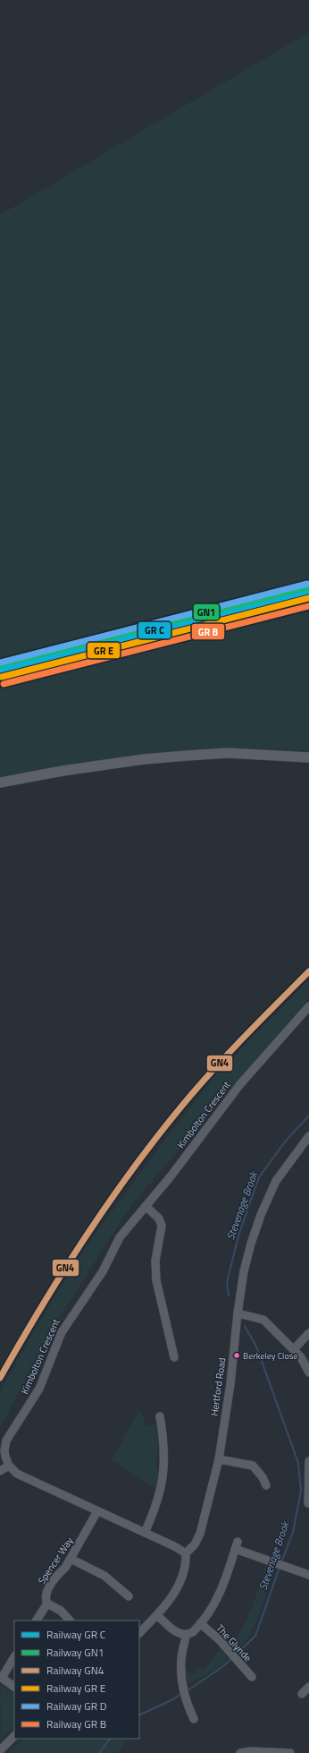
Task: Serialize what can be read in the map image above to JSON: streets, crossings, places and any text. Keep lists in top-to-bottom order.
{
  "streets": {
    "street": [
      "Kimbolton Crescent",
      "Hertford Road",
      "Spencer Way",
      "The Glynde"
    ]
  },
  "water": ["Stevenage Brook"],
  "places": ["Berkeley Close"],
  "lines": ["rail line GN1", "rail line GN4"],
  "legend": [
    "Railway GR C",
    "Railway GN1",
    "Railway GN4",
    "Railway GR E",
    "Railway GR D",
    "Railway GR B"
  ]
}
